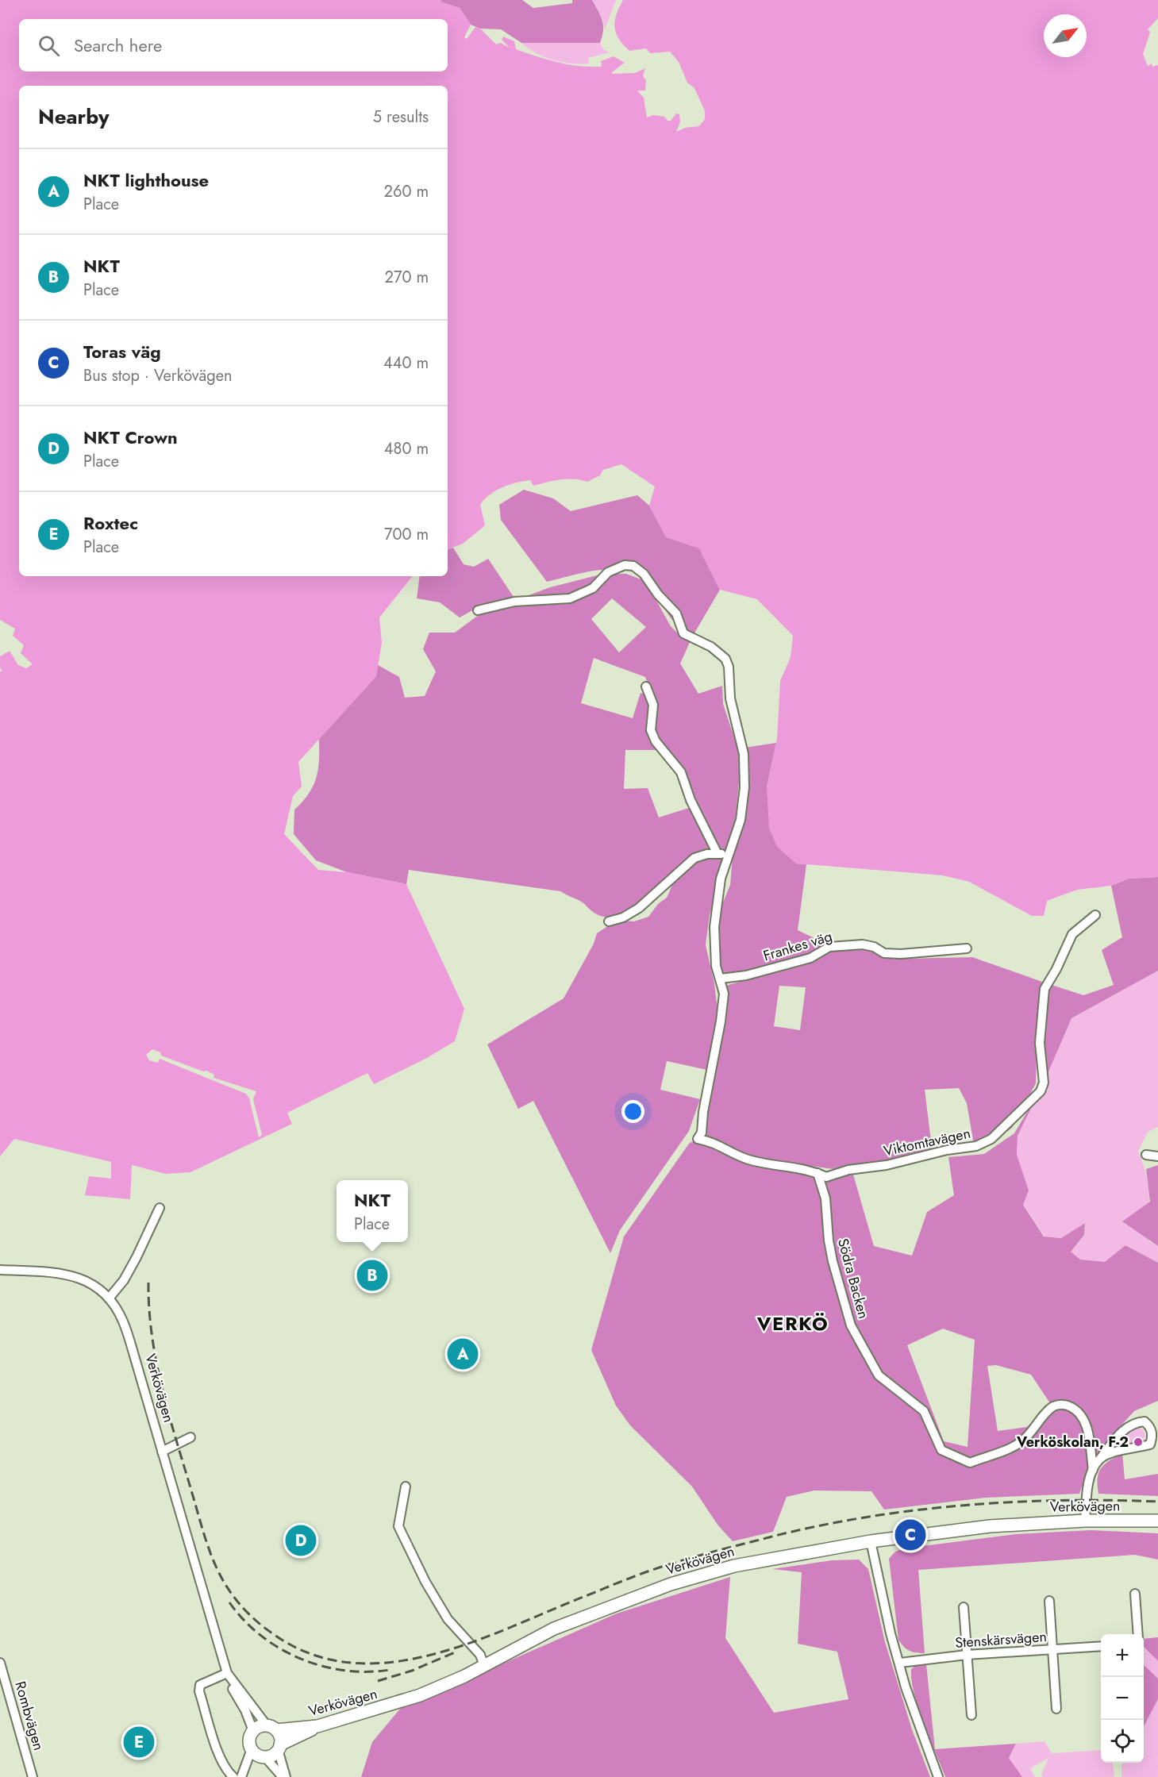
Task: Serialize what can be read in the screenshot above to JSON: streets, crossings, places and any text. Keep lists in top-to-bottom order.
{
  "streets": {
    "main road": ["Verkövägen"],
    "street": [
      "Frankes väg",
      "Viktomtavägen",
      "Södra Backen",
      "Stenskärsvägen",
      "Rombvägen"
    ]
  },
  "crossings": [
    ["Frankes väg", "Viktomtavägen"],
    ["Viktomtavägen", "Södra Backen"]
  ],
  "districts": ["VERKÖ"],
  "places": ["Verköskolan, F-2"],
  "north": "top right",
  "page": {
    "search": "Search here",
    "heading": ["Nearby", "5 results"],
    "list": [
      {
        "mark": "A",
        "name": "NKT lighthouse",
        "note": "Place",
        "value": "260 m"
      },
      {
        "mark": "B",
        "name": "NKT",
        "note": "Place",
        "value": "270 m"
      },
      {
        "mark": "C",
        "name": "Toras väg",
        "note": "Bus stop · Verkövägen",
        "value": "440 m"
      },
      {
        "mark": "D",
        "name": "NKT Crown",
        "note": "Place",
        "value": "480 m"
      },
      {
        "mark": "E",
        "name": "Roxtec",
        "note": "Place",
        "value": "700 m"
      }
    ],
    "popup": ["NKT", "Place"],
    "pins": [
      "B",
      "A",
      "C",
      "D",
      "E"
    ],
    "map_buttons": ["+", "−"]
  }
}
